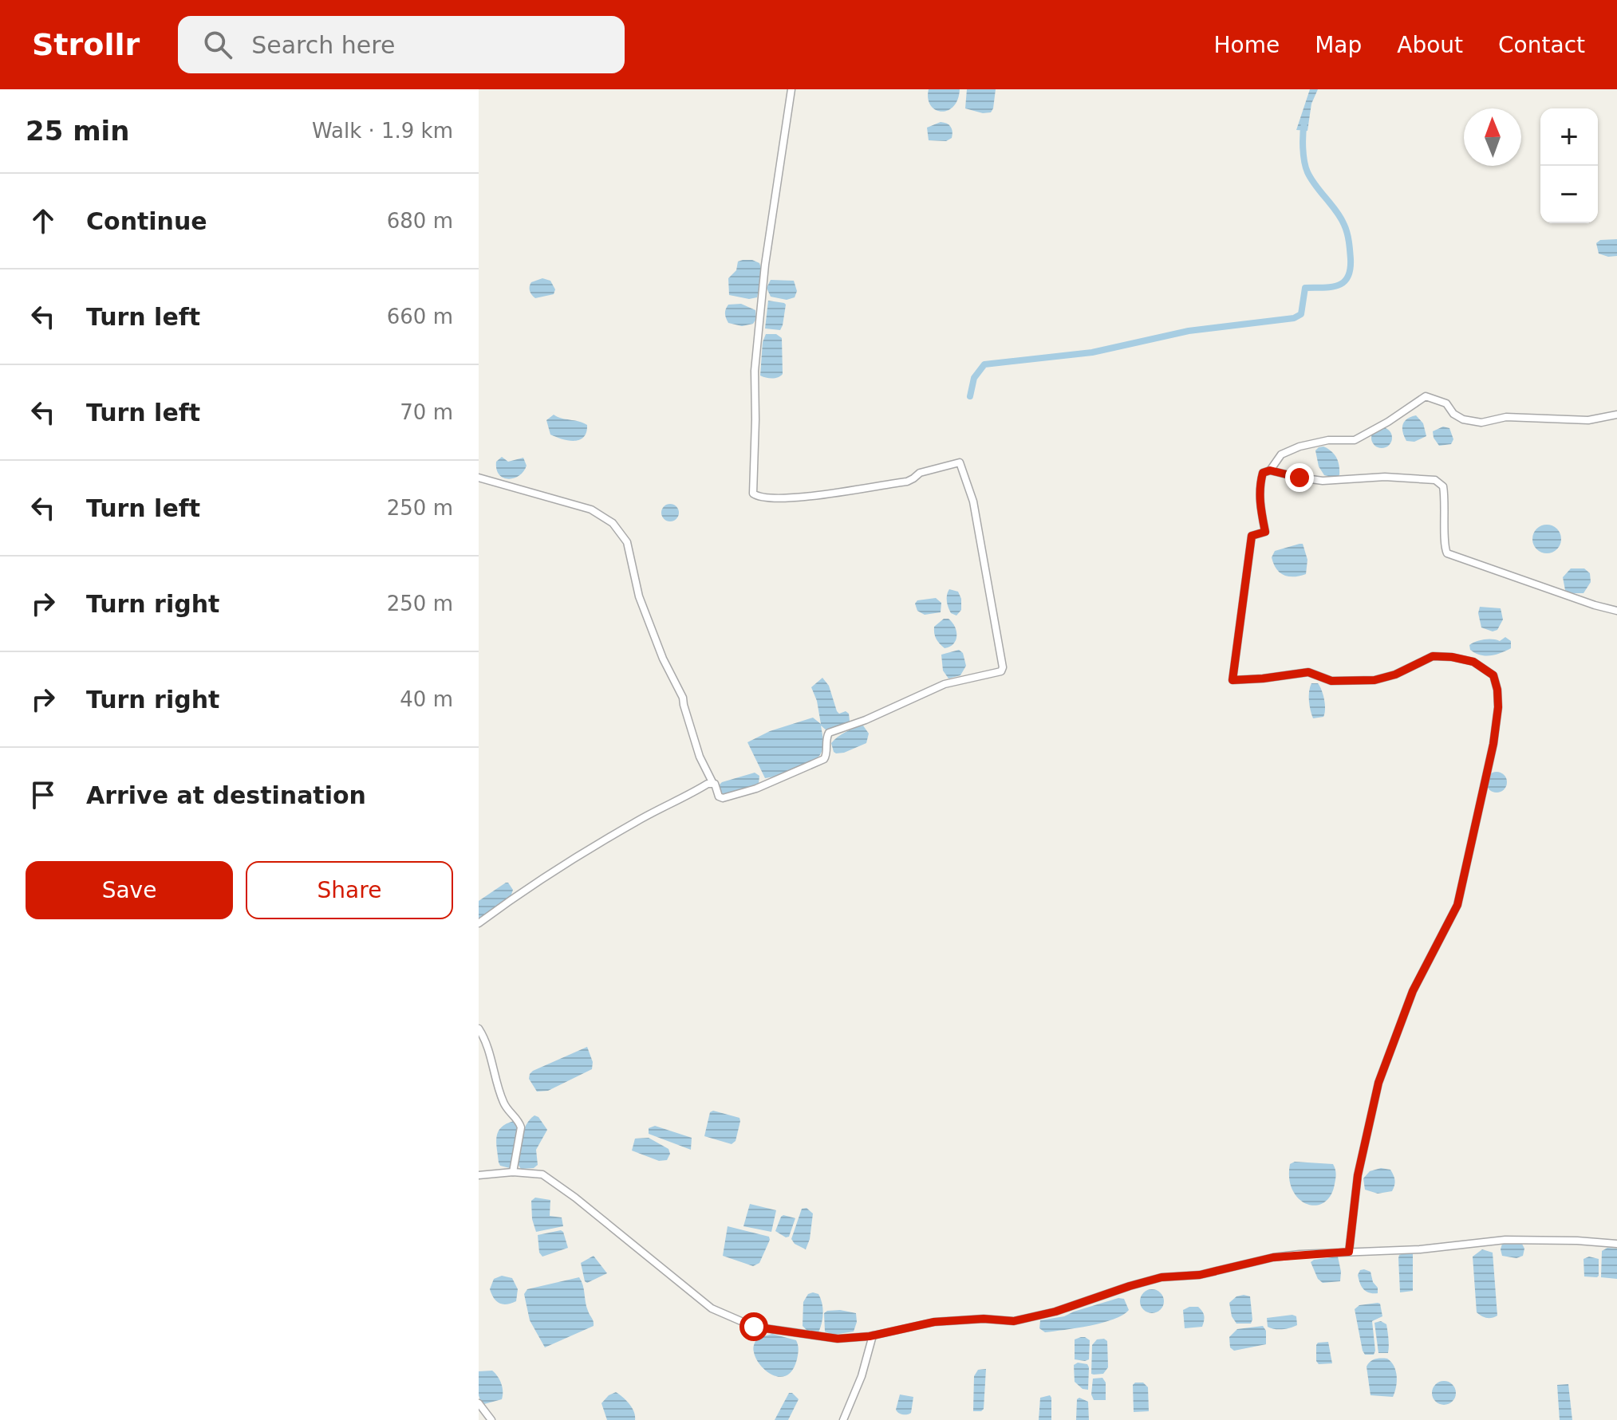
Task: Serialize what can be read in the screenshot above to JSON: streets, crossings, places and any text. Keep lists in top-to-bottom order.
{
  "north": "top",
  "page": {
    "header": "Strollr",
    "search": "Search here",
    "nav": [
      "Home",
      "Map",
      "About",
      "Contact"
    ],
    "heading": ["25 min", "Walk · 1.9 km"],
    "map_buttons": ["+", "−"],
    "list": [
      ["Continue", "680 m"],
      ["Turn left", "660 m"],
      ["Turn left", "70 m"],
      ["Turn left", "250 m"],
      ["Turn right", "250 m"],
      ["Turn right", "40 m"],
      "Arrive at destination"
    ],
    "buttons": ["Save", "Share"]
  }
}
